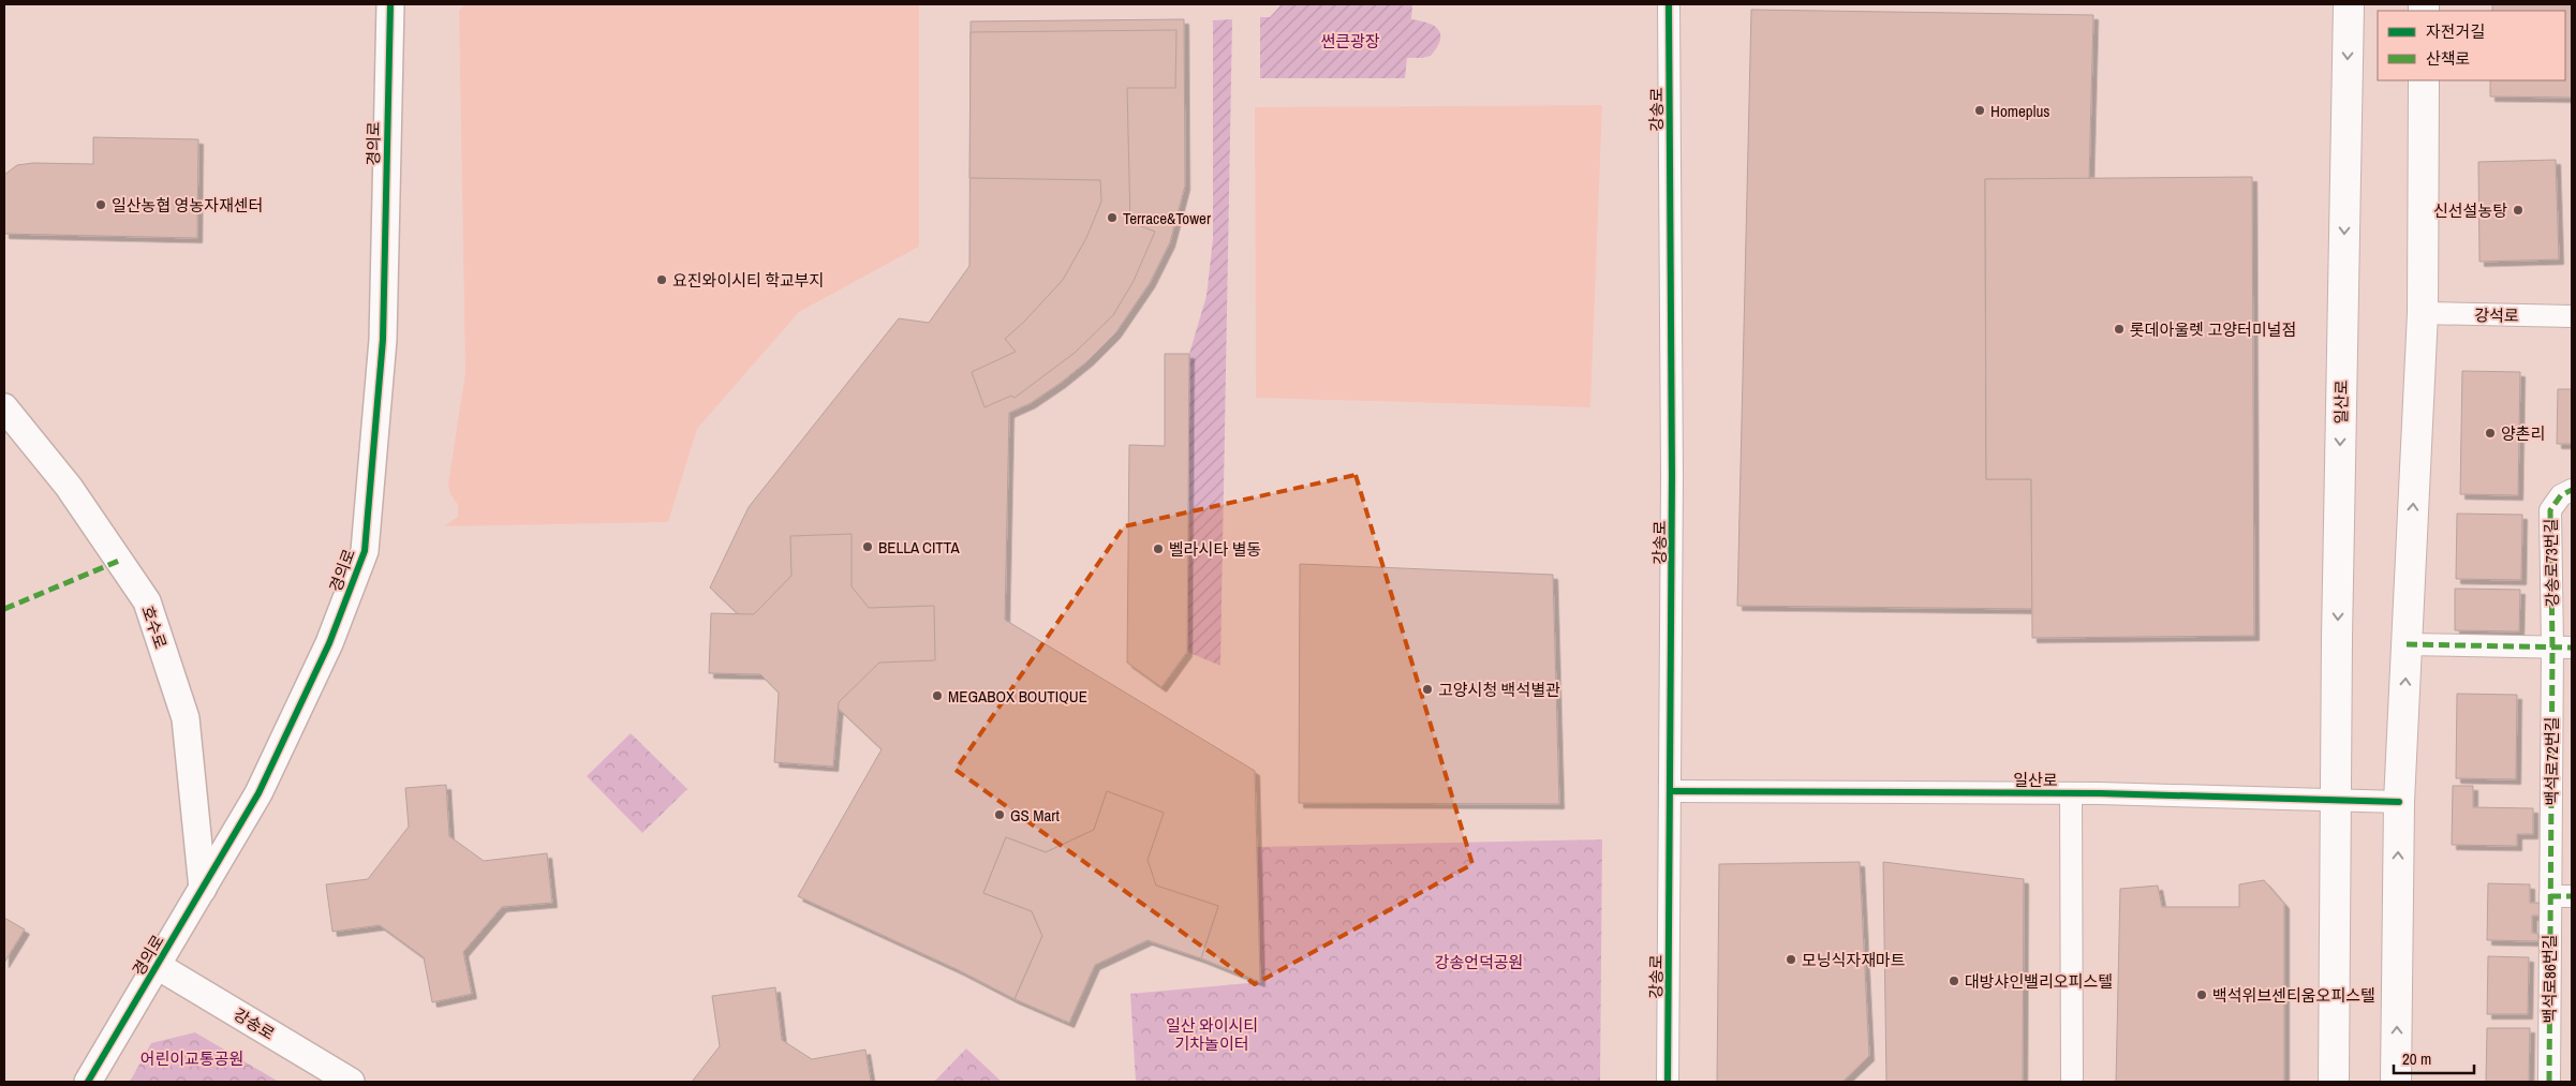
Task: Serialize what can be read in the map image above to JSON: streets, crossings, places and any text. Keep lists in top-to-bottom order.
{
  "streets": {
    "main road": ["일산로"],
    "street": [
      "강송로",
      "경의로",
      "강석로",
      "강송로73번길",
      "호수로",
      "백석로72번길",
      "백석로86번길"
    ]
  },
  "crossings": [
    ["강송로", "경의로"],
    ["강송로", "일산로"],
    ["경의로", "호수로"],
    ["강송로73번길", "백석로72번길"],
    ["백석로72번길", "백석로86번길"]
  ],
  "one_way": ["일산로"],
  "parks": [
    "썬큰광장",
    "강송언덕공원",
    "일산 와이시티 기차놀이터",
    "어린이교통공원"
  ],
  "places": [
    "Homeplus",
    "일산농협 영농자재센터",
    "신선설농탕",
    "Terrace&Tower",
    "요진와이시티 학교부지",
    "롯데아울렛 고양터미널점",
    "양촌리",
    "BELLA CITTA",
    "벨라시타 별동",
    "고양시청 백석별관",
    "MEGABOX BOUTIQUE",
    "GS Mart",
    "모닝식자재마트",
    "대방샤인밸리오피스텔",
    "백석위브센티움오피스텔"
  ],
  "legend": ["자전거길", "산책로"],
  "scale_bar": "20 m"
}
